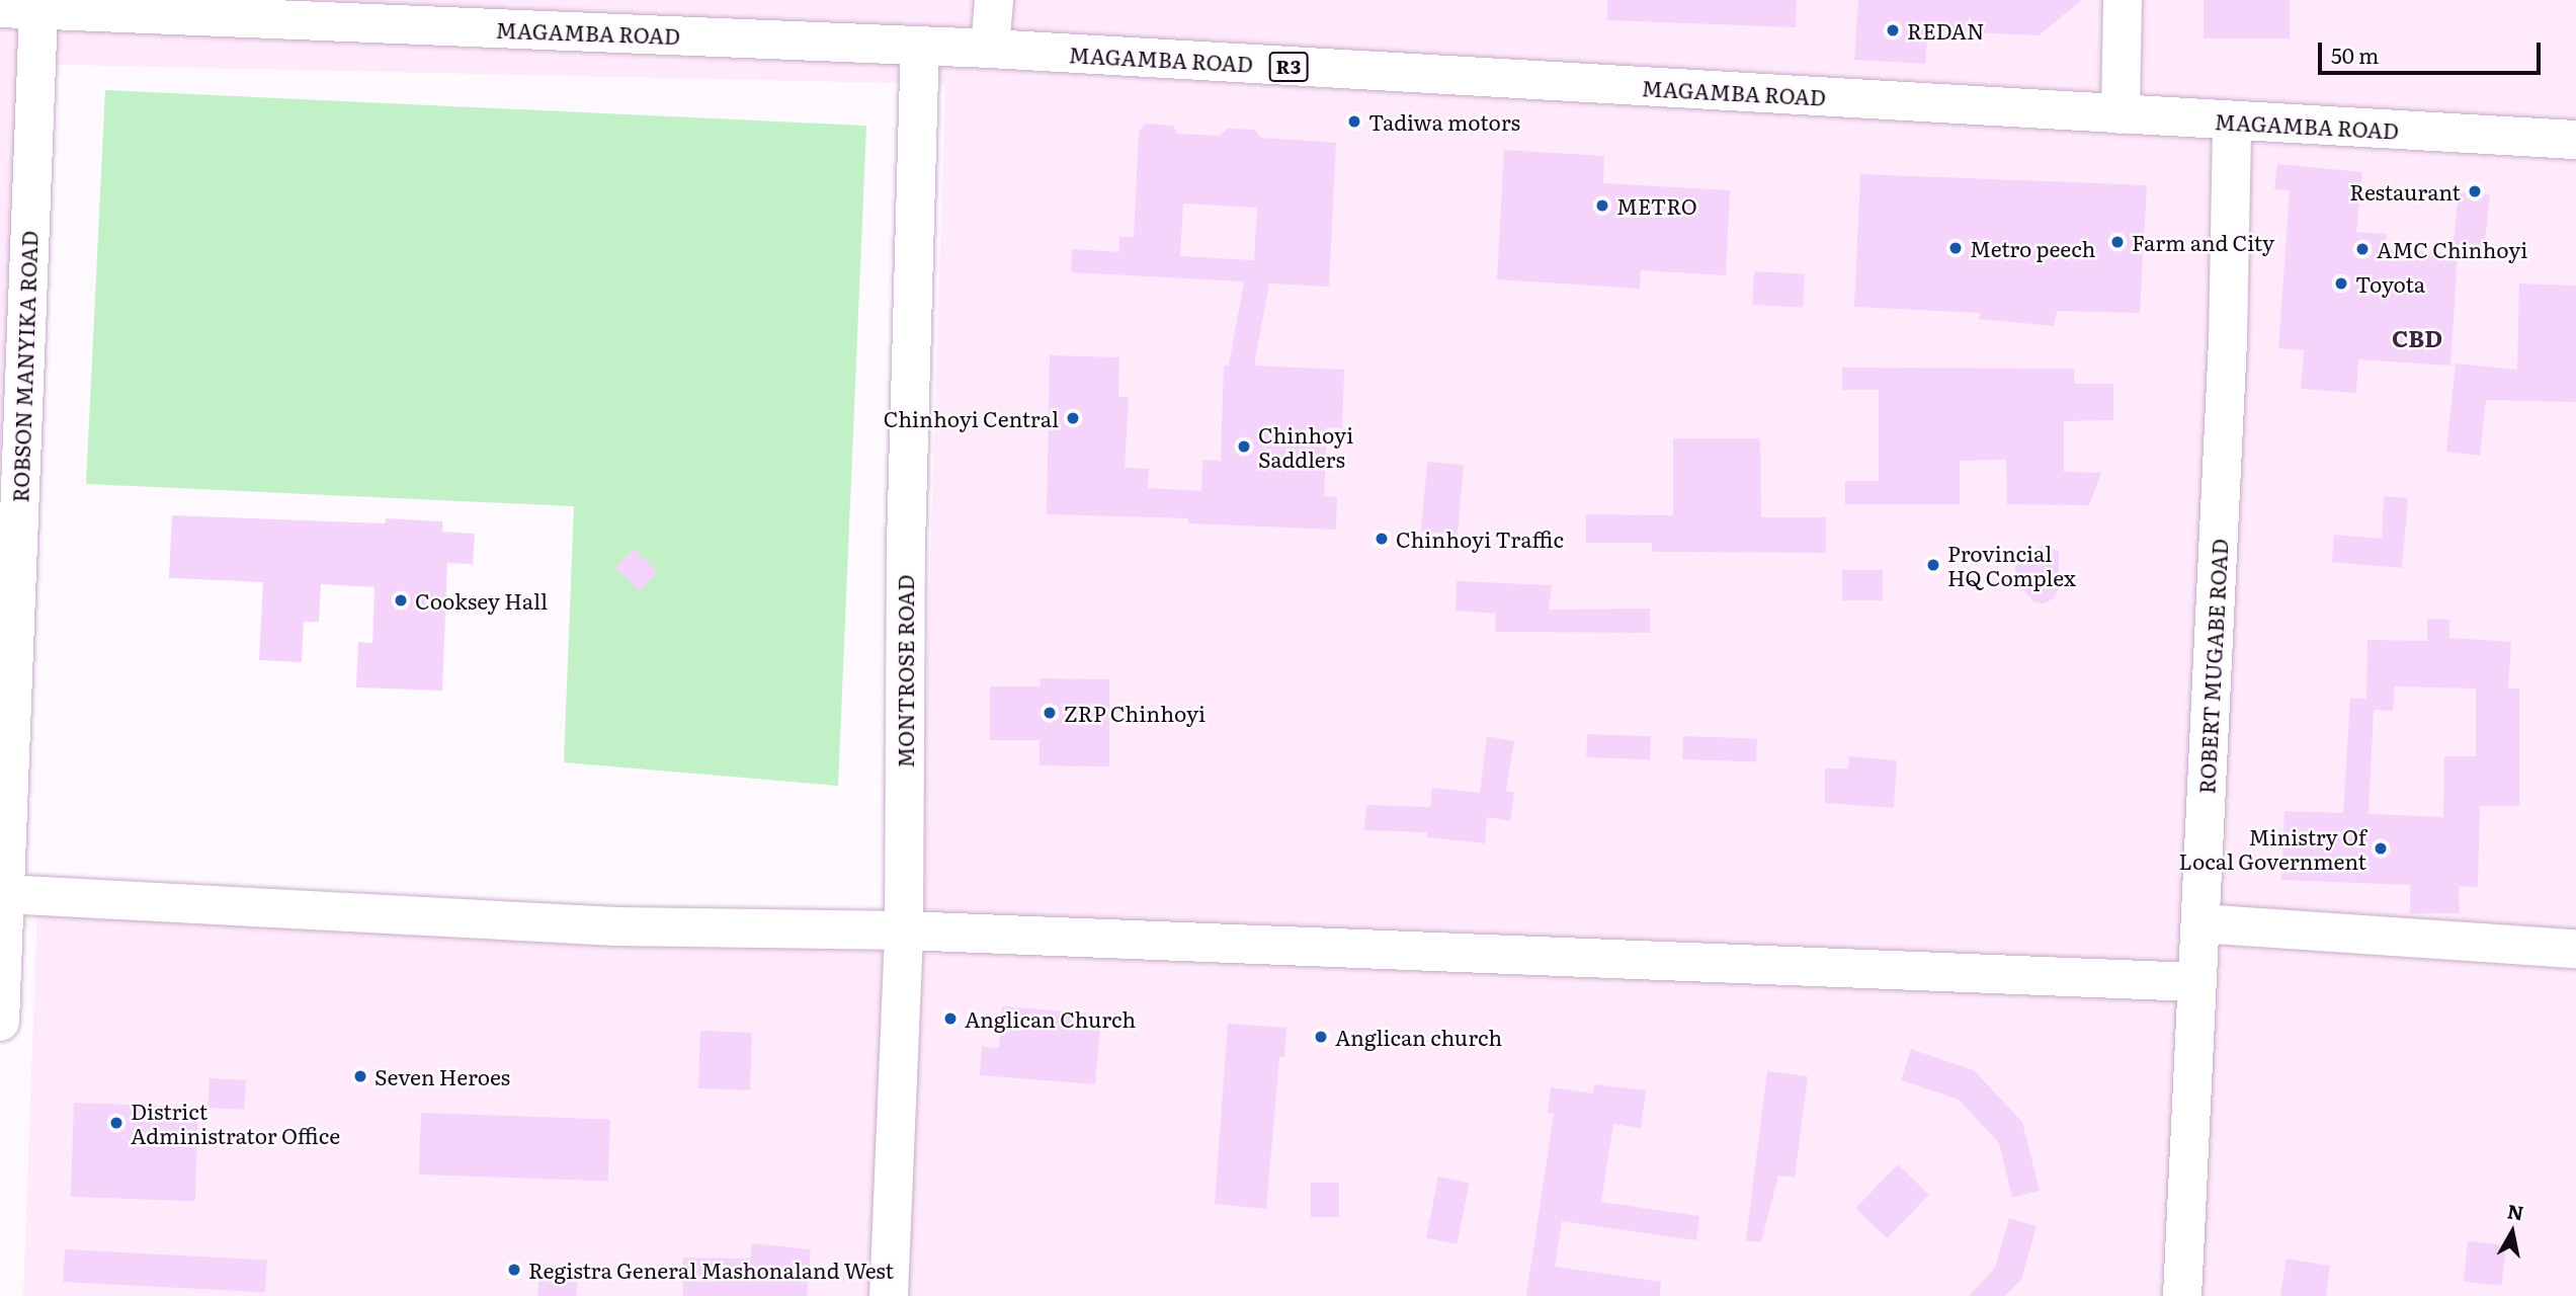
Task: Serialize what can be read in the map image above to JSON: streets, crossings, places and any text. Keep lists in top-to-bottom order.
{
  "streets": {
    "main road": [
      "MAGAMBA ROAD",
      "R3",
      "ROBSON MANYIKA ROAD",
      "ROBERT MUGABE ROAD",
      "MONTROSE ROAD"
    ]
  },
  "crossings": [
    ["MAGAMBA ROAD", "ROBSON MANYIKA ROAD"],
    ["MAGAMBA ROAD", "ROBERT MUGABE ROAD"],
    ["MAGAMBA ROAD", "MONTROSE ROAD"]
  ],
  "districts": ["CBD"],
  "places": [
    "REDAN",
    "Tadiwa motors",
    "Restaurant",
    "METRO",
    "Farm and City",
    "Metro peech",
    "AMC Chinhoyi",
    "Toyota",
    "Chinhoyi Central",
    "Chinhoyi Saddlers",
    "Chinhoyi Traffic",
    "Provincial HQ Complex",
    "Cooksey Hall",
    "ZRP Chinhoyi",
    "Ministry Of Local Government",
    "Anglican Church",
    "Anglican church",
    "Seven Heroes",
    "District Administrator Office",
    "Registra General Mashonaland West"
  ],
  "scale_bar": "50 m",
  "north": "top"
}
